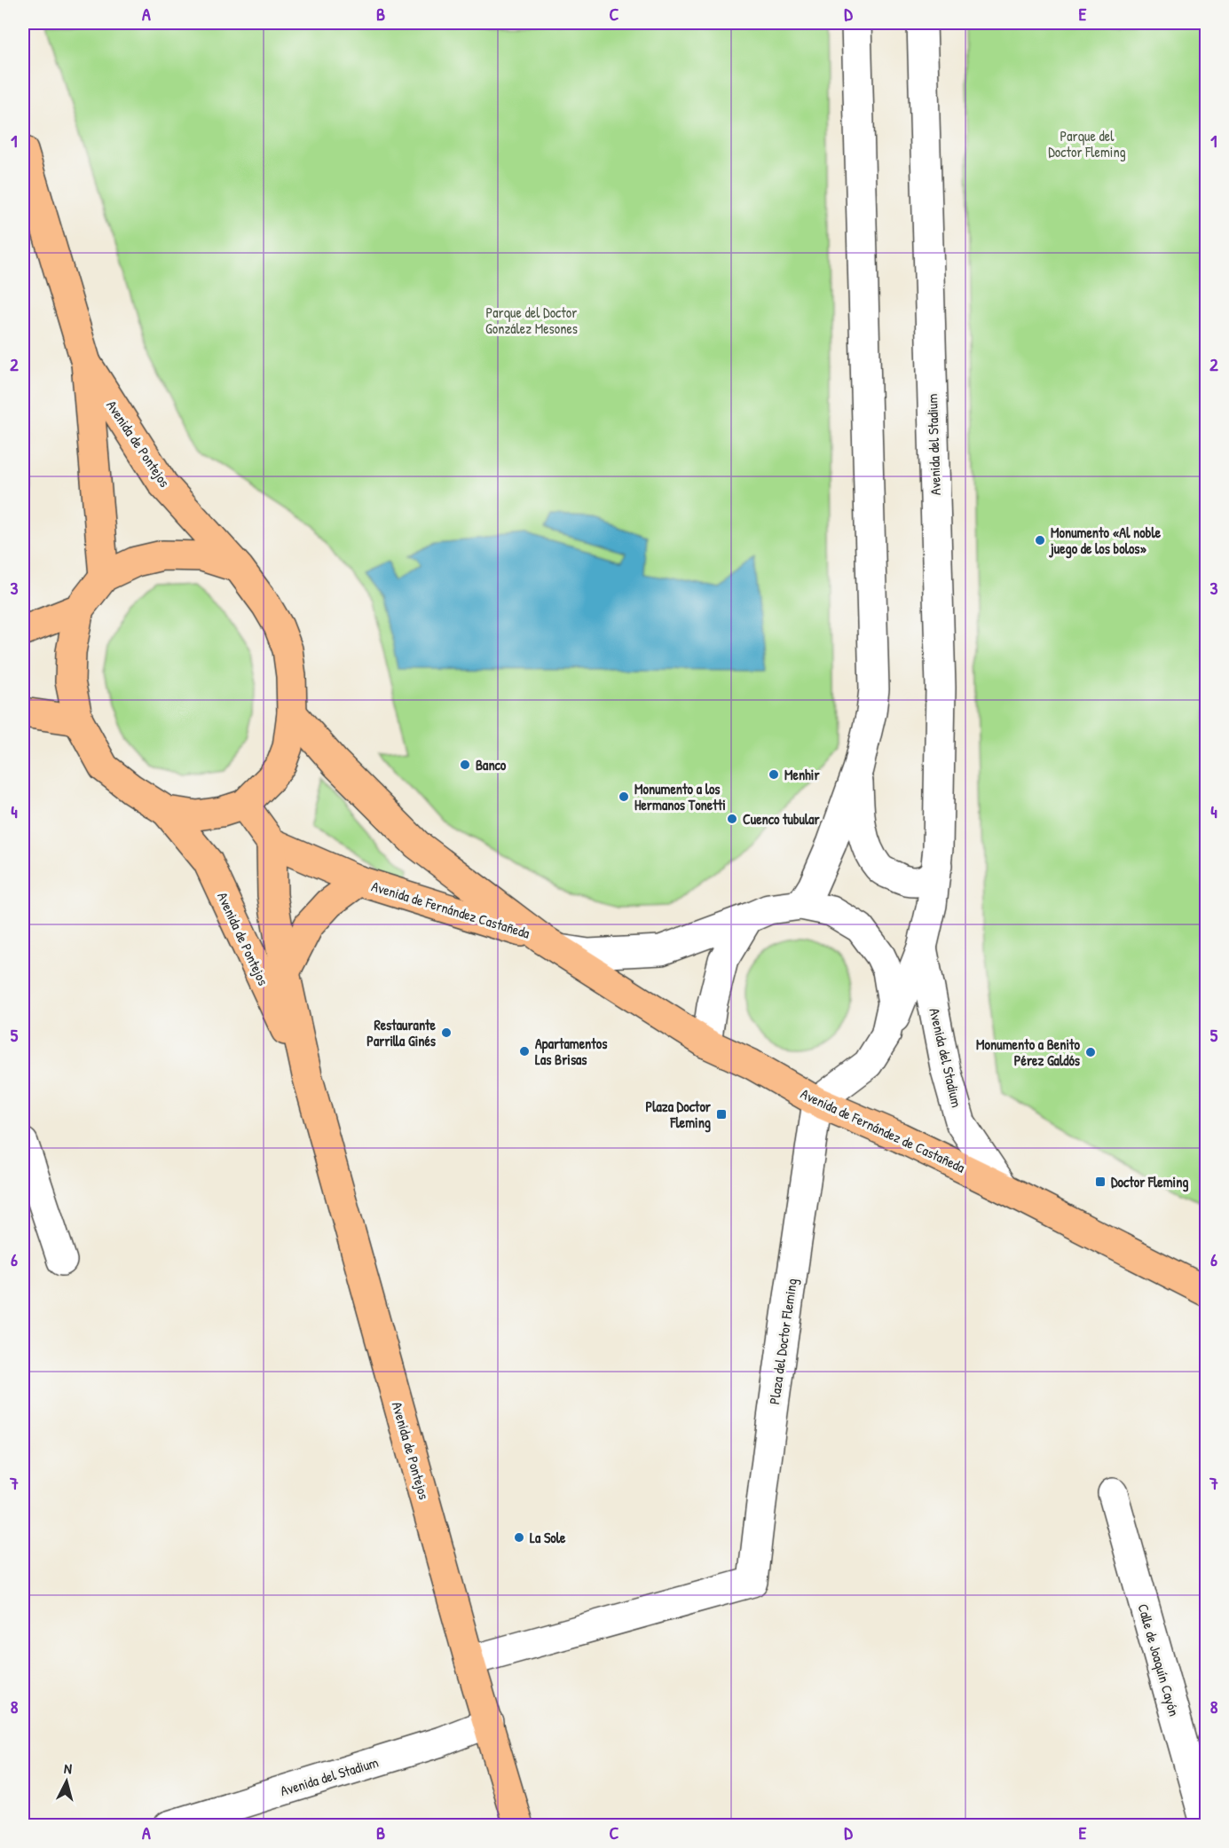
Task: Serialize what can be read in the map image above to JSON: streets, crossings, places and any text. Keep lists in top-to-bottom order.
{
  "streets": {
    "main road": ["Avenida de Pontejos", "Avenida de Fernández Castañeda", "Avenida de Fernández de Castañeda"],
    "street": ["Avenida del Stadium", "Plaza del Doctor Fleming", "Calle de Joaquín Cayón"]
  },
  "crossings": [
    ["Avenida de Pontejos", "Avenida del Stadium"],
    ["Avenida de Pontejos", "Avenida de Fernández Castañeda"],
    ["Avenida de Pontejos", "Plaza del Doctor Fleming"],
    ["Avenida del Stadium", "Avenida de Fernández Castañeda"],
    ["Avenida del Stadium", "Avenida de Fernández de Castañeda"],
    ["Avenida del Stadium", "Plaza del Doctor Fleming"],
    ["Avenida de Fernández Castañeda", "Avenida de Fernández de Castañeda"],
    ["Avenida de Fernández de Castañeda", "Plaza del Doctor Fleming"]
  ],
  "parks": ["Parque del Doctor Fleming", "Parque del Doctor González Mesones"],
  "places": {
    "other": [
      "Monumento «Al noble juego de los bolos»",
      "Banco",
      "Menhir",
      "Monumento a los Hermanos Tonetti",
      "Cuenco tubular",
      "Restaurante Parrilla Ginés",
      "Apartamentos Las Brisas",
      "Monumento a Benito Pérez Galdós",
      "La Sole"
    ],
    "transit": ["Plaza Doctor Fleming", "Doctor Fleming"]
  },
  "north": "top",
  "grid": {
    "columns": [
      "A",
      "B",
      "C",
      "D",
      "E"
    ],
    "rows": [
      "1",
      "2",
      "3",
      "4",
      "5",
      "6",
      "7",
      "8"
    ]
  }
}
